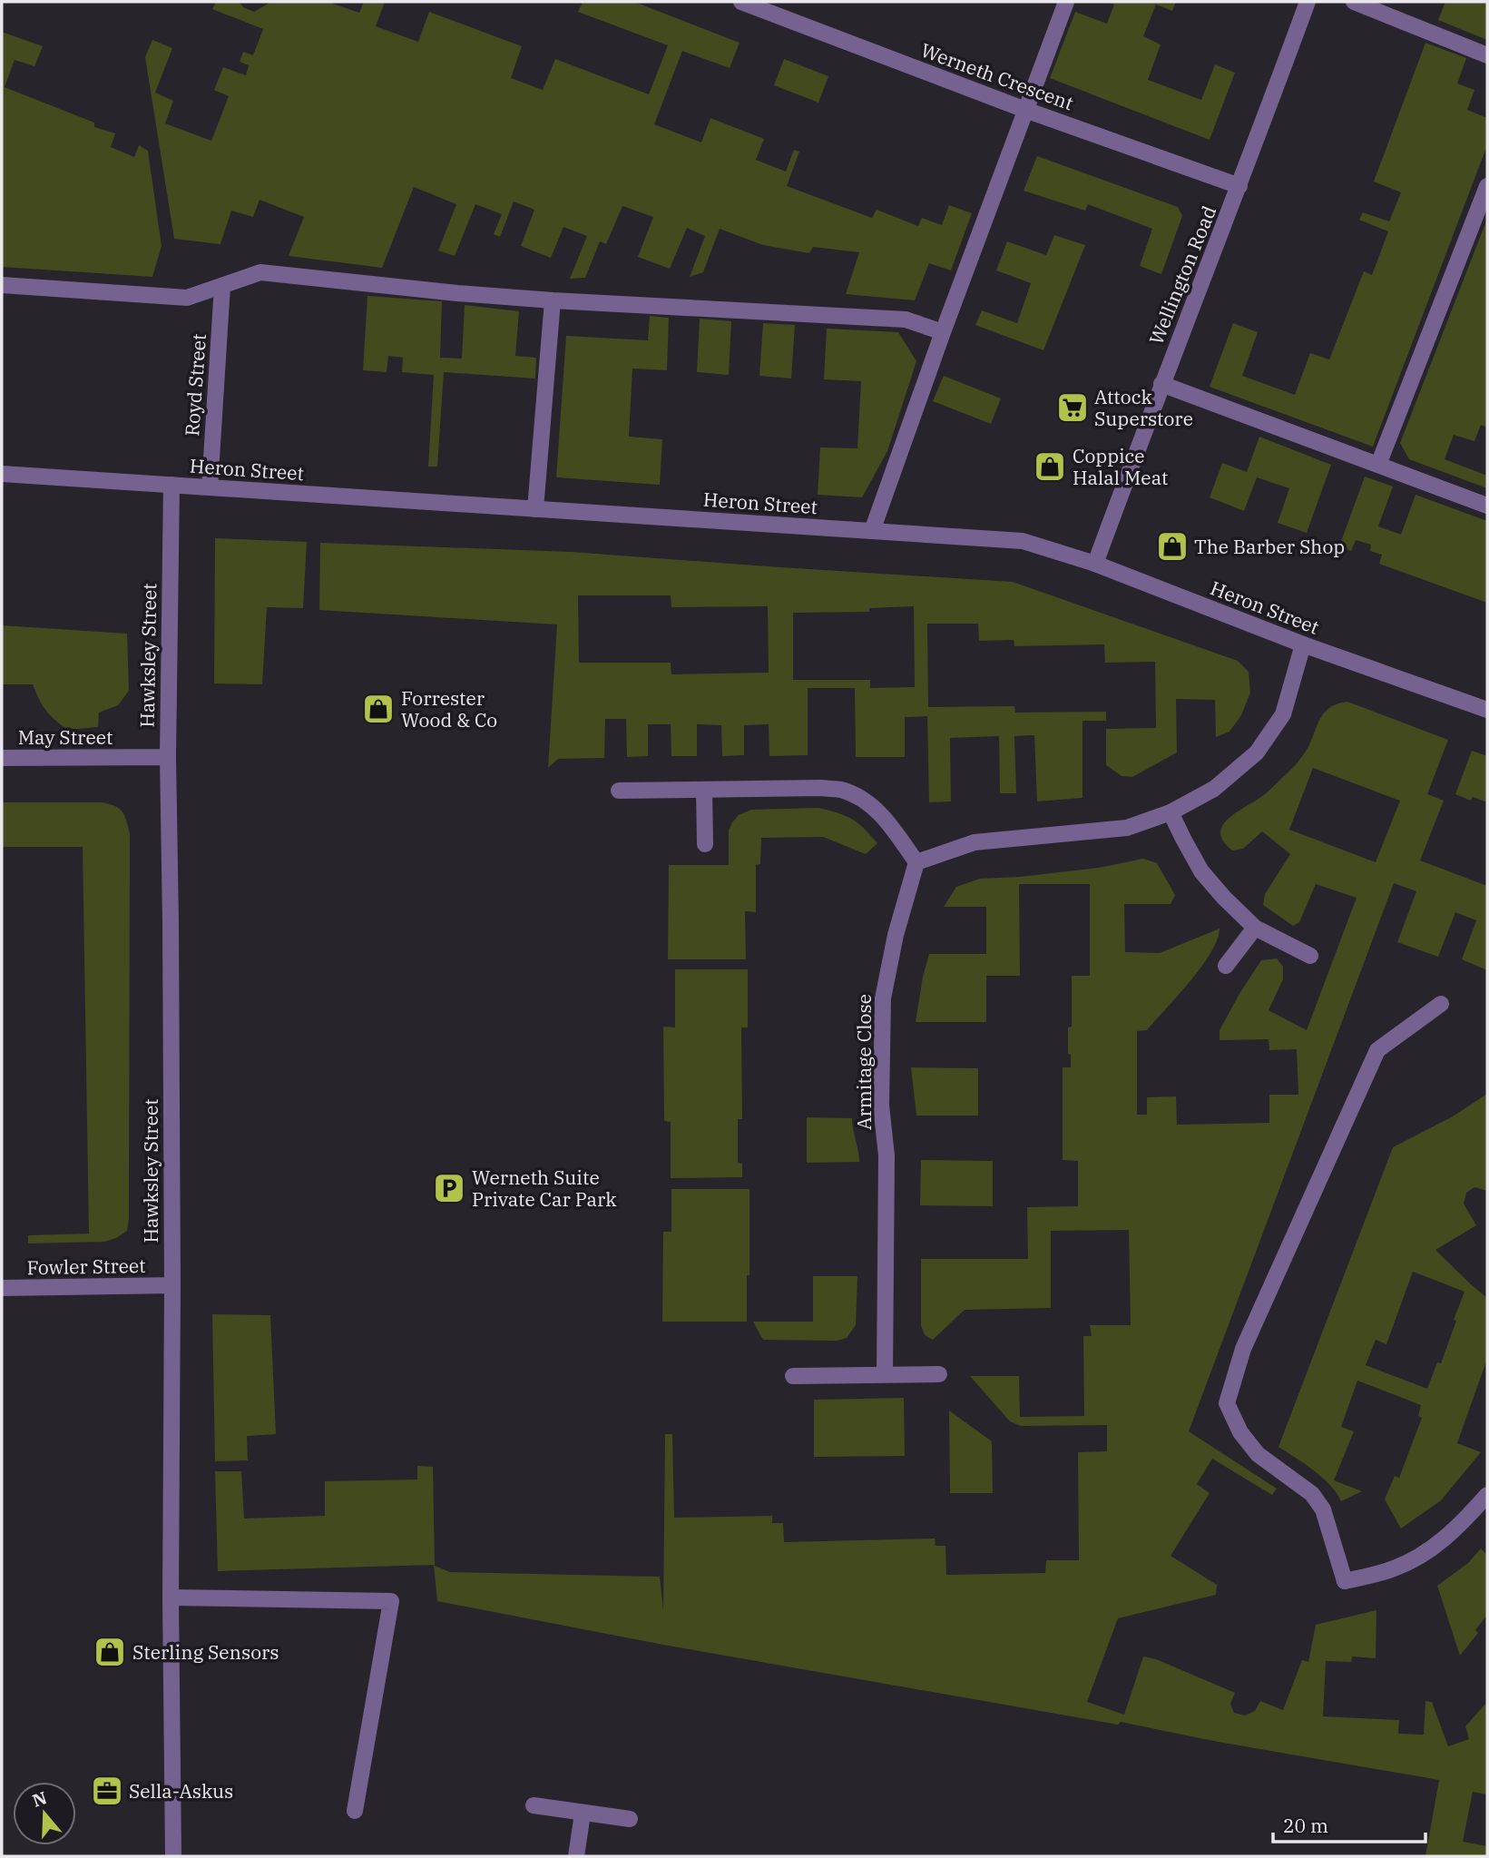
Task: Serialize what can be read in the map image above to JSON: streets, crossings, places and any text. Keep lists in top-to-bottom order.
{
  "streets": {
    "street": [
      "Werneth Crescent",
      "Wellington Road",
      "Royd Street",
      "Heron Street",
      "Hawksley Street",
      "May Street",
      "Armitage Close",
      "Fowler Street"
    ]
  },
  "crossings": [
    ["Werneth Crescent", "Wellington Road"],
    ["Wellington Road", "Heron Street"],
    ["Royd Street", "Heron Street"],
    ["Heron Street", "Hawksley Street"],
    ["Hawksley Street", "May Street"],
    ["Hawksley Street", "Fowler Street"]
  ],
  "places": {
    "supermarket": ["Attock Superstore"],
    "shop": [
      "Coppice Halal Meat",
      "The Barber Shop",
      "Forrester Wood & Co",
      "Sterling Sensors"
    ],
    "parking": ["Werneth Suite Private Car Park"],
    "office": ["Sella-Askus"]
  },
  "scale_bar": "20 m",
  "north": "top"
}
